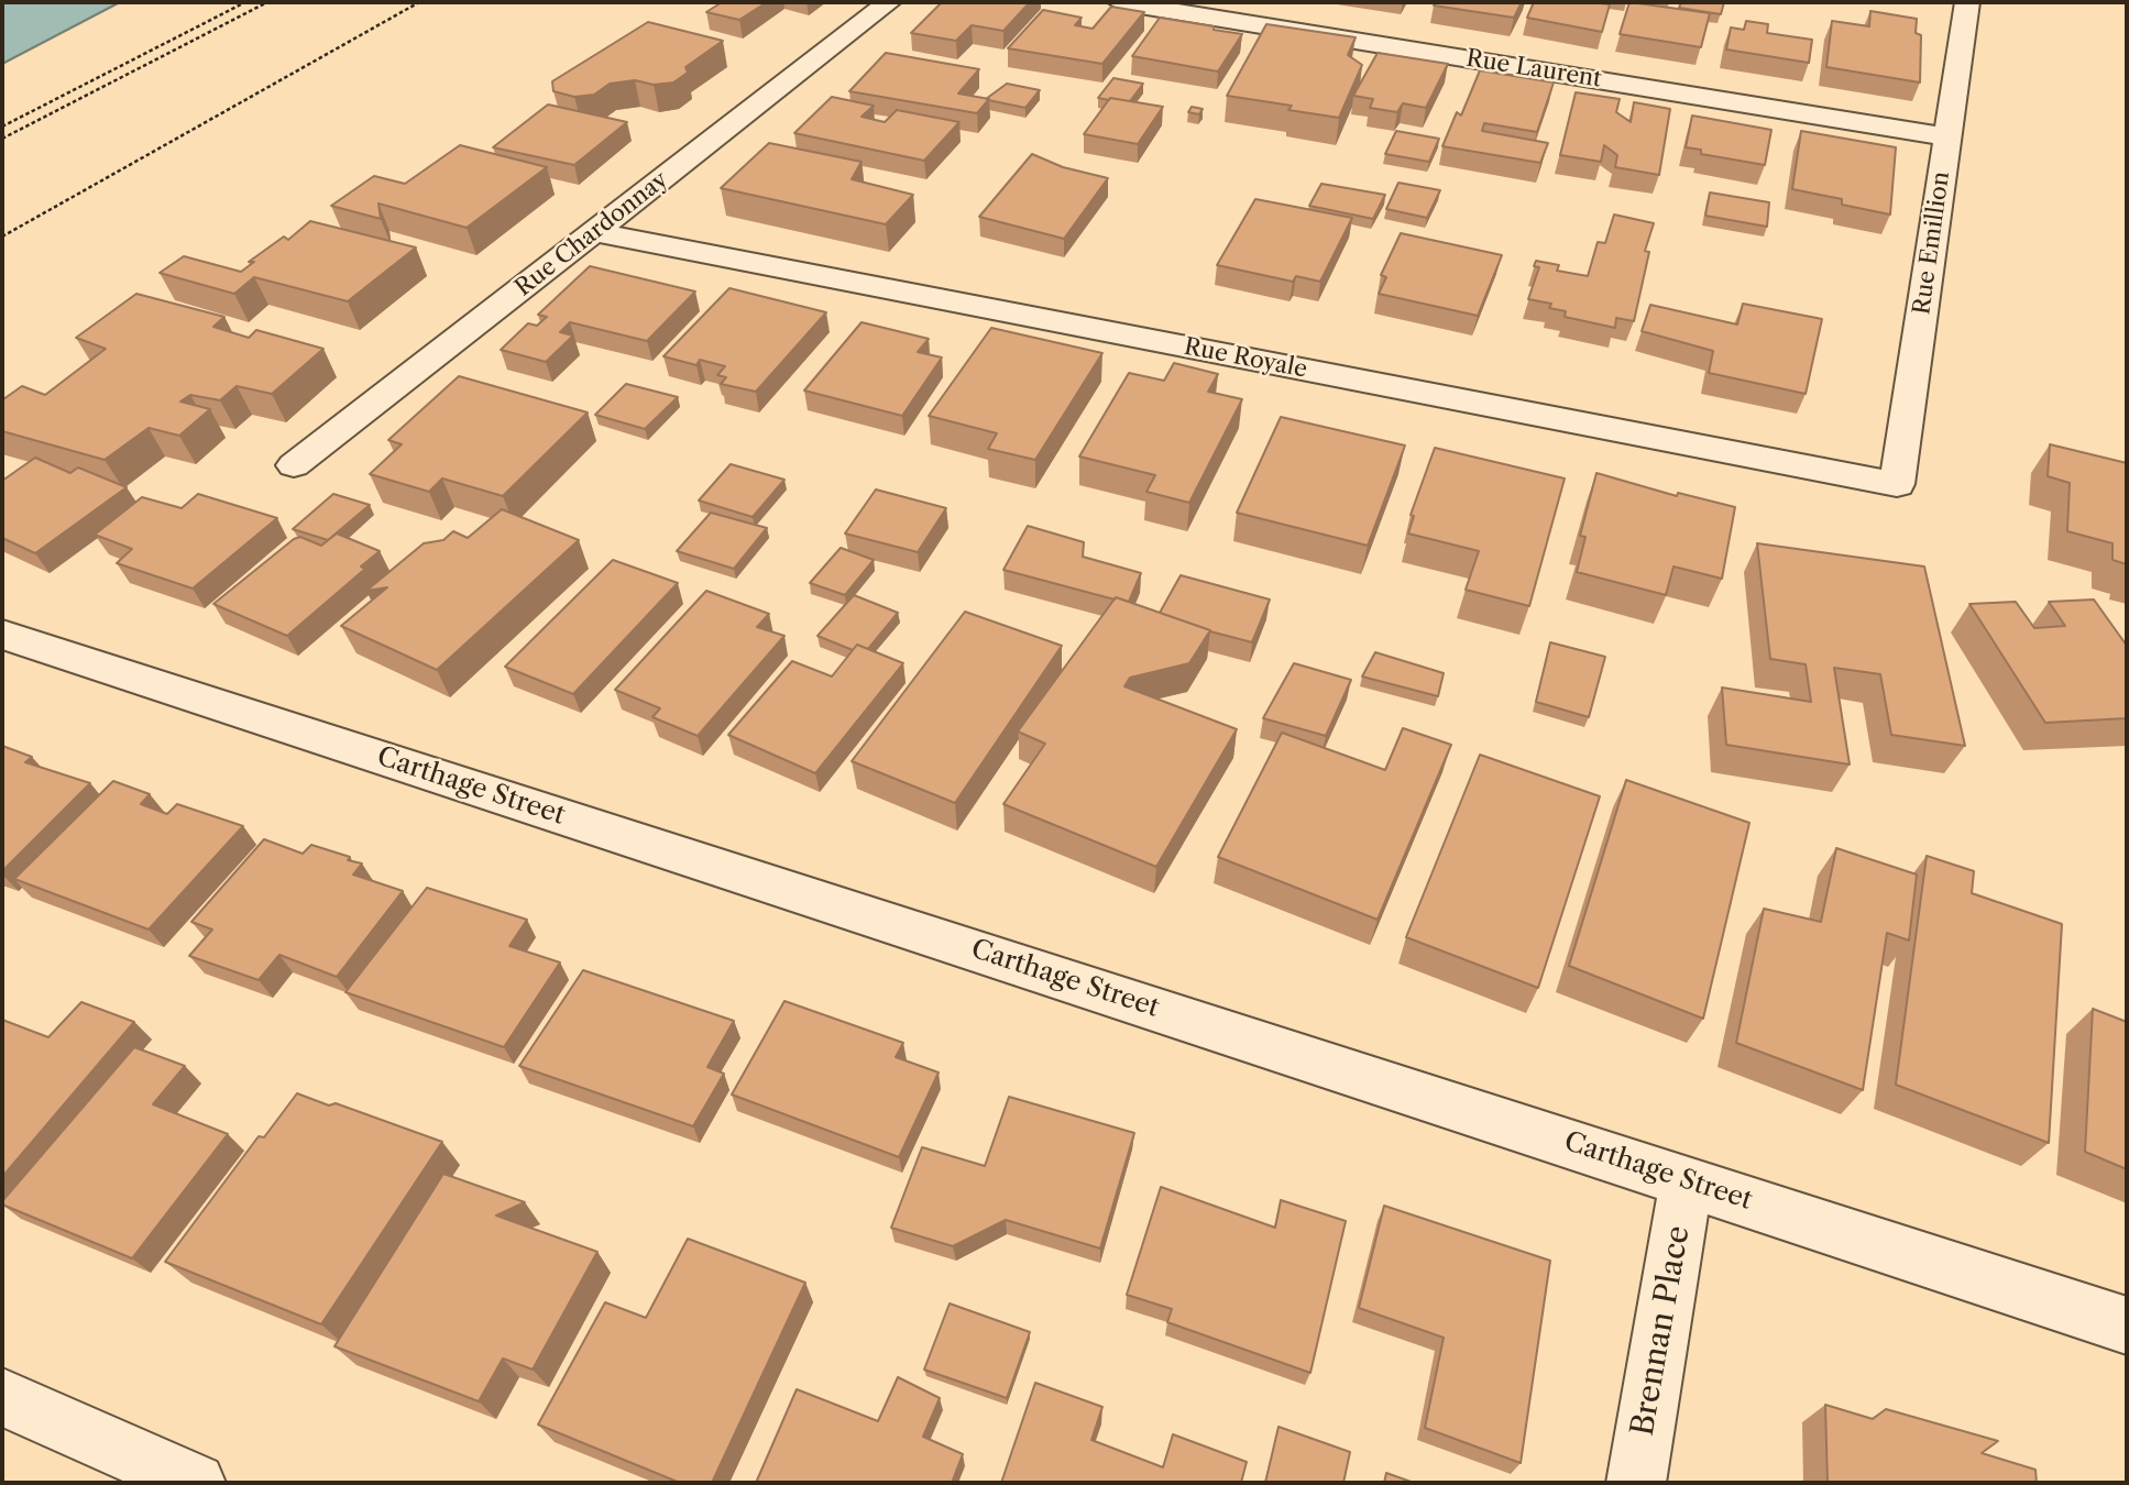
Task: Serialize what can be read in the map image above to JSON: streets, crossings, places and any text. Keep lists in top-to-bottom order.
{
  "streets": {
    "street": [
      "Rue Laurent",
      "Rue Chardonnay",
      "Rue Emillion",
      "Rue Royale",
      "Carthage Street",
      "Brennan Place"
    ]
  },
  "crossings": [
    ["Rue Laurent", "Rue Emillion"],
    ["Rue Chardonnay", "Rue Royale"],
    ["Rue Emillion", "Rue Royale"],
    ["Carthage Street", "Brennan Place"]
  ]
}
